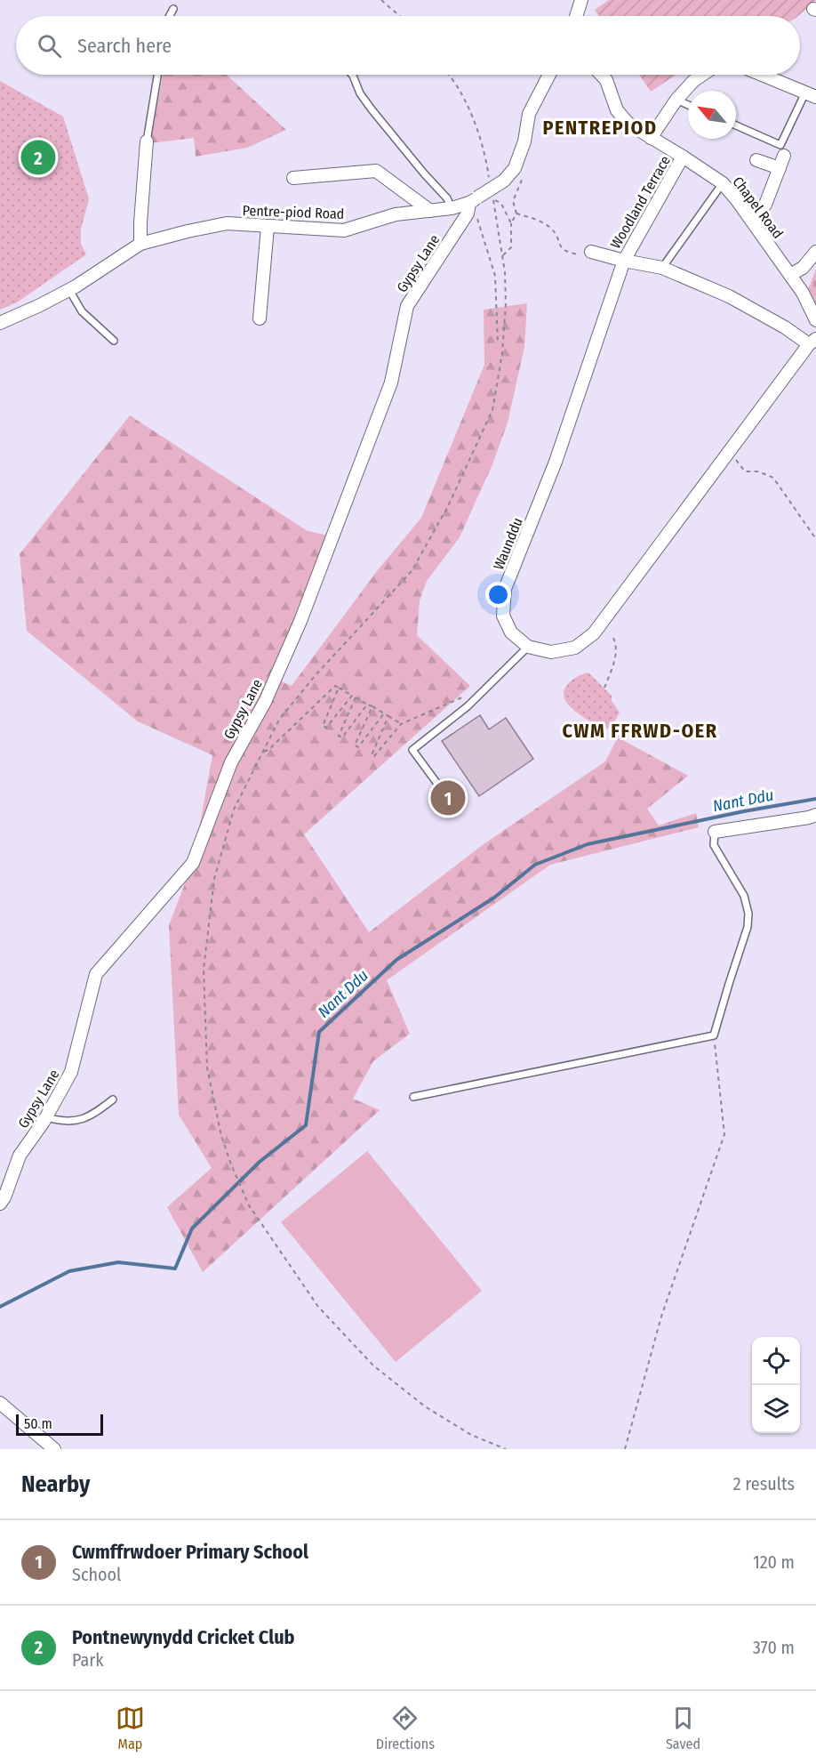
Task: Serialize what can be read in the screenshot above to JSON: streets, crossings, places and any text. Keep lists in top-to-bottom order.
{
  "streets": {
    "street": [
      "Woodland Terrace",
      "Chapel Road",
      "Pentre-piod Road",
      "Gypsy Lane",
      "Waunddu"
    ]
  },
  "crossings": [
    ["Woodland Terrace", "Chapel Road"],
    ["Woodland Terrace", "Waunddu"],
    ["Pentre-piod Road", "Gypsy Lane"]
  ],
  "districts": ["PENTREPIOD", "CWM FFRWD-OER"],
  "water": ["Nant Ddu"],
  "scale_bar": "50 m",
  "north": "top left",
  "page": {
    "search": "Search here",
    "pins": ["2", "1"],
    "scale": "50 m",
    "heading": ["Nearby", "2 results"],
    "list": [
      {
        "mark": "1",
        "name": "Cwmffrwdoer Primary School",
        "note": "School",
        "value": "120 m"
      },
      {
        "mark": "2",
        "name": "Pontnewynydd Cricket Club",
        "note": "Park",
        "value": "370 m"
      }
    ],
    "nav": ["Map", "Directions", "Saved"]
  }
}
